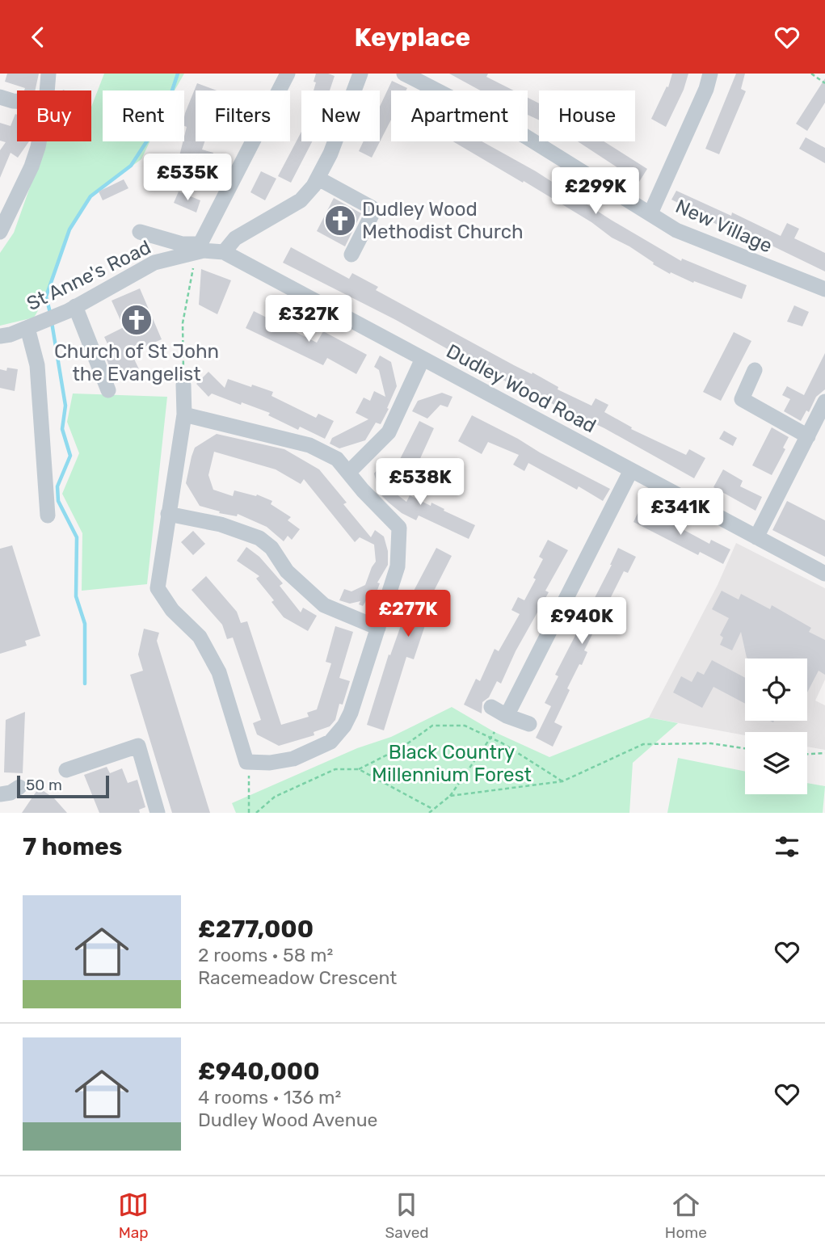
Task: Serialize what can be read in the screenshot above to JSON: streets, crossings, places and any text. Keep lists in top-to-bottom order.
{
  "streets": {
    "street": ["New Village", "St Anne's Road", "Dudley Wood Road"]
  },
  "crossings": [
    ["St Anne's Road", "Dudley Wood Road"]
  ],
  "parks": ["Black Country Millennium Forest"],
  "places": {
    "church": ["Dudley Wood Methodist Church", "Church of St John the Evangelist"]
  },
  "scale_bar": "50 m",
  "page": {
    "header": "Keyplace",
    "chip": [
      "Buy",
      "Rent",
      "Filters",
      "New",
      "Apartment",
      "House"
    ],
    "price": [
      "£535K",
      "£299K",
      "£327K",
      "£538K",
      "£341K",
      "£277K",
      "£940K"
    ],
    "scale": "50 m",
    "heading": "7 homes",
    "list": [
      {
        "name": "£277,000",
        "note": "2 rooms · 58 m² · Racemeadow Crescent"
      },
      {
        "name": "£940,000",
        "note": "4 rooms · 136 m² · Dudley Wood Avenue"
      }
    ],
    "tabs": ["Map", "Saved", "Home"]
  }
}
